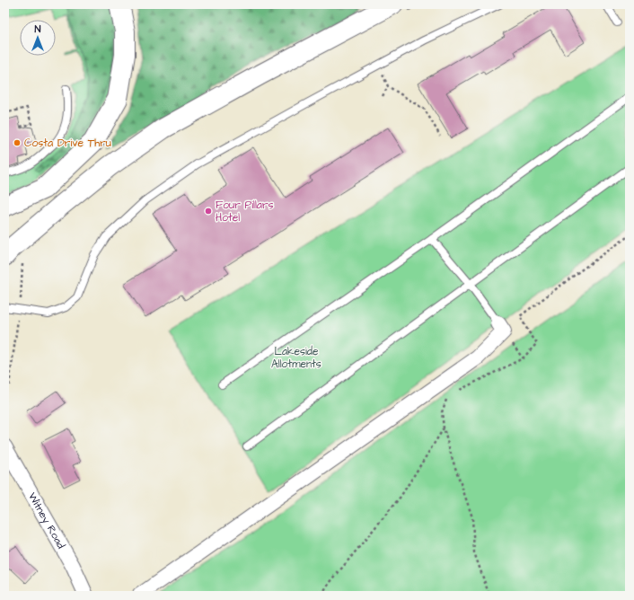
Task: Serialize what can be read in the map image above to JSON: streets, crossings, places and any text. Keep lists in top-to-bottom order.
{
  "streets": {
    "street": ["Witney Road"]
  },
  "parks": ["Lakeside Allotments"],
  "places": ["Costa Drive Thru", "Four Pillars Hotel"],
  "north": "top"
}
